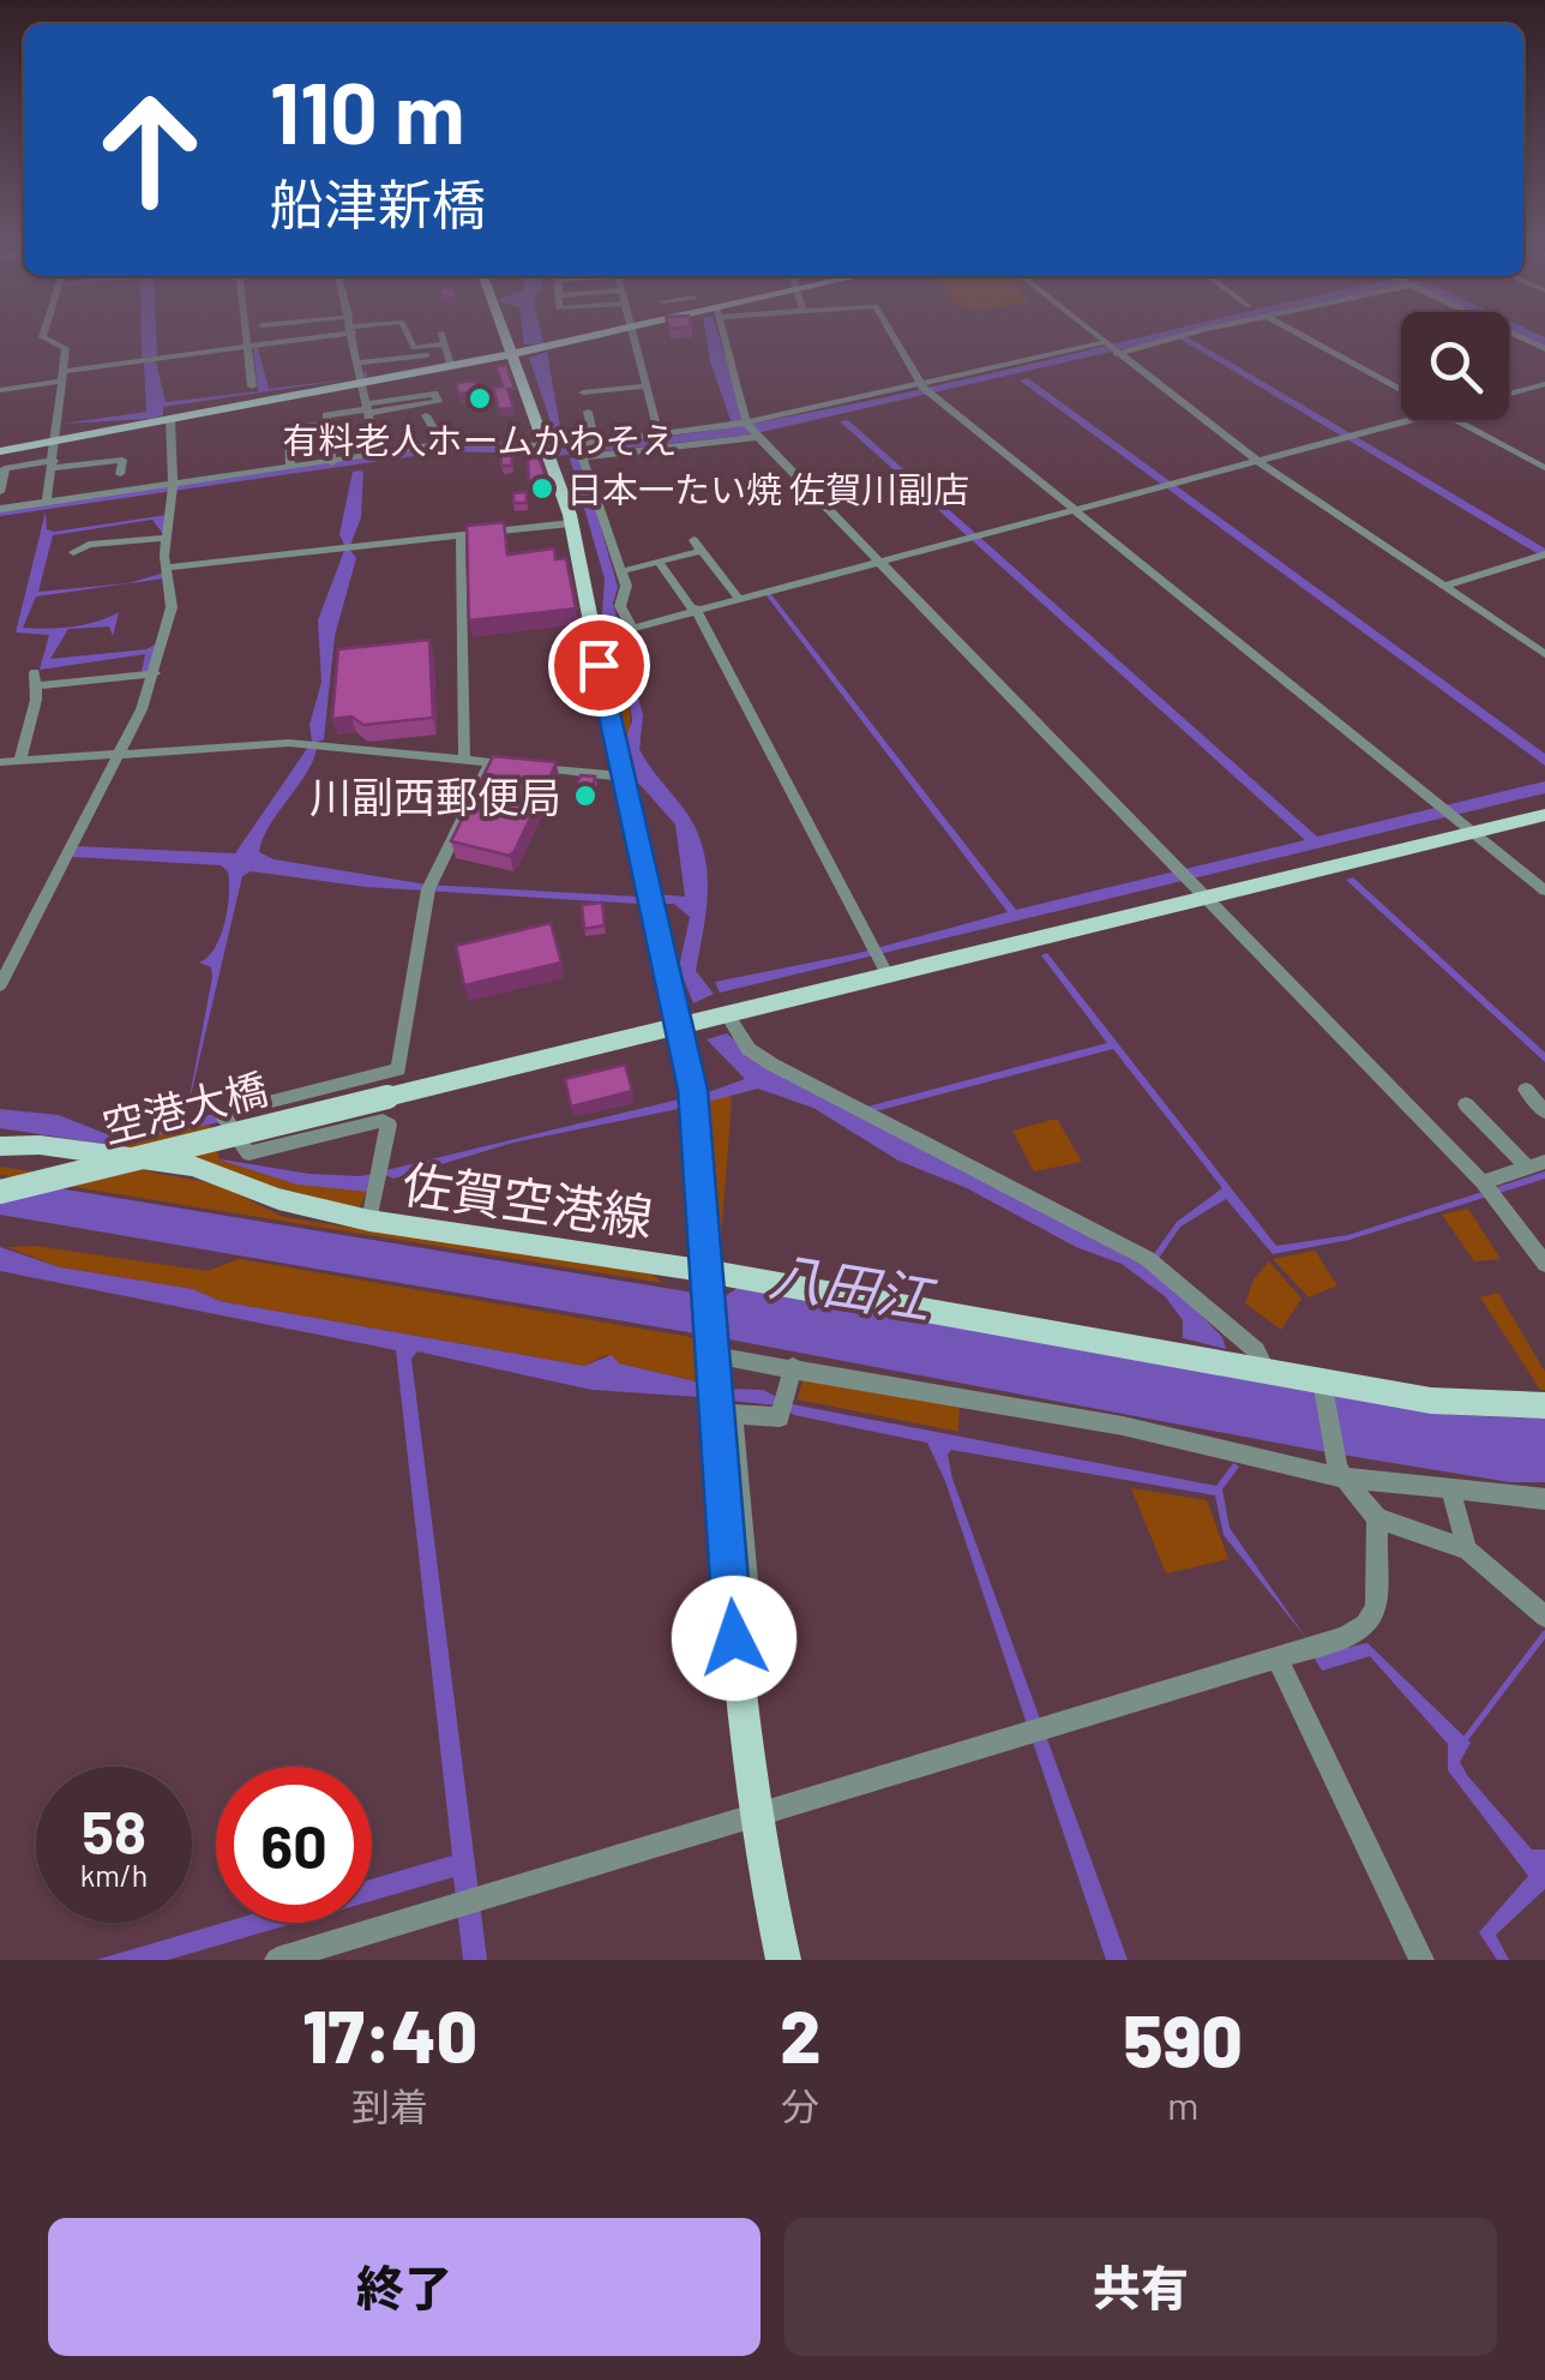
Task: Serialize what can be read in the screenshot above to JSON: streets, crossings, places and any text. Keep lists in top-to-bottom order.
{
  "streets": {
    "main road": ["空港大橋", "佐賀空港線"]
  },
  "crossings": [
    ["空港大橋", "佐賀空港線"]
  ],
  "water": ["八田江"],
  "places": ["有料老人ホームかわそえ", "日本一たい焼 佐賀川副店", "川副西郵便局"],
  "page": {
    "turn": ["110 m", "船津新橋"],
    "speed": "58 km/h",
    "limit": "60",
    "eta": [
      "17:40",
      "到着",
      "2",
      "分",
      "590",
      "m"
    ],
    "buttons": ["終了", "共有"]
  }
}
